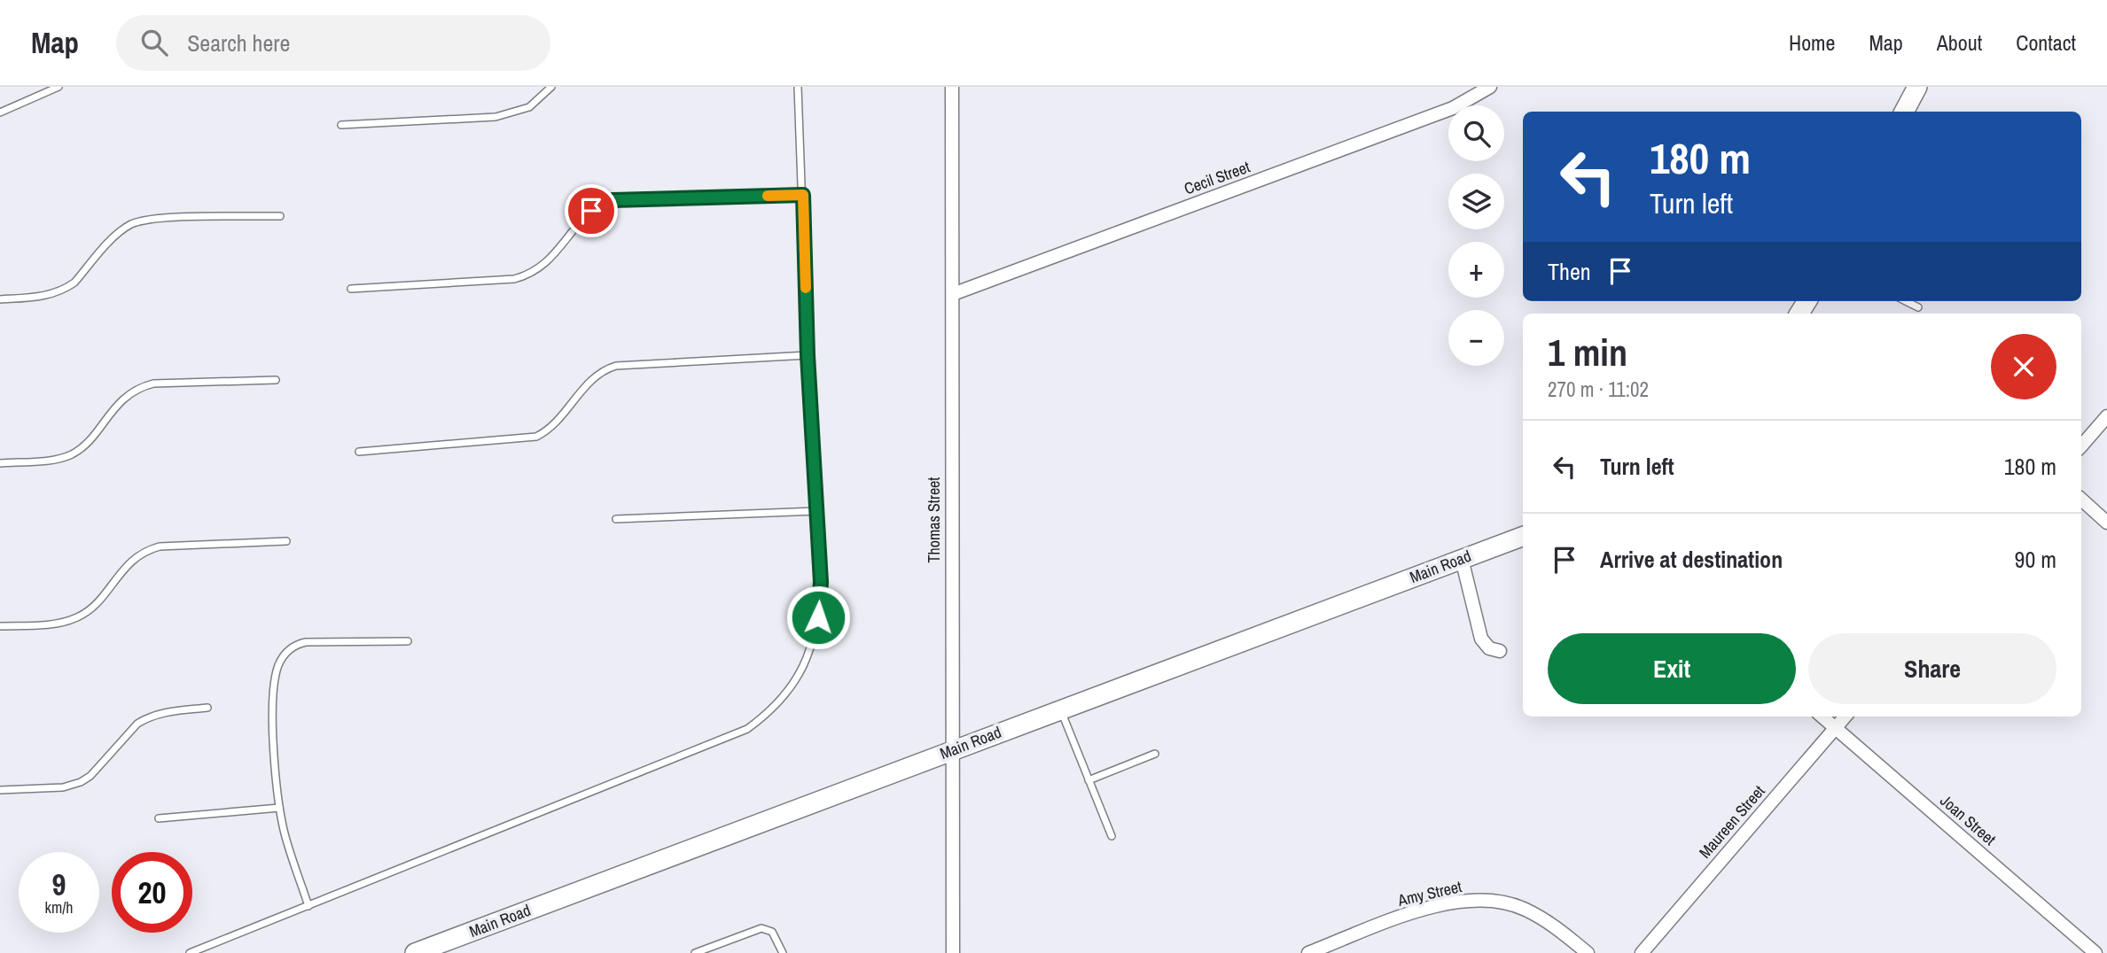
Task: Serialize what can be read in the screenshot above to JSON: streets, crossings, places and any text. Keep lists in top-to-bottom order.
{
  "streets": {
    "main road": ["Main Road"],
    "street": [
      "Cecil Street",
      "Thomas Street",
      "Joan Street",
      "Maureen Street",
      "Amy Street"
    ]
  },
  "crossings": [
    ["Cecil Street", "Thomas Street"],
    ["Thomas Street", "Main Road"],
    ["Joan Street", "Maureen Street"]
  ],
  "page": {
    "header": "Map",
    "search": "Search here",
    "nav": [
      "Home",
      "Map",
      "About",
      "Contact"
    ],
    "map_buttons": ["+", "−"],
    "turn": ["180 m", "Turn left"],
    "then": "Then",
    "heading": ["1 min", "270 m · 11:02"],
    "list": [
      {
        "name": "Turn left",
        "value": "180 m"
      },
      {
        "name": "Arrive at destination",
        "value": "90 m"
      }
    ],
    "buttons": ["Exit", "Share"],
    "speed": "9 km/h",
    "limit": "20"
  }
}
